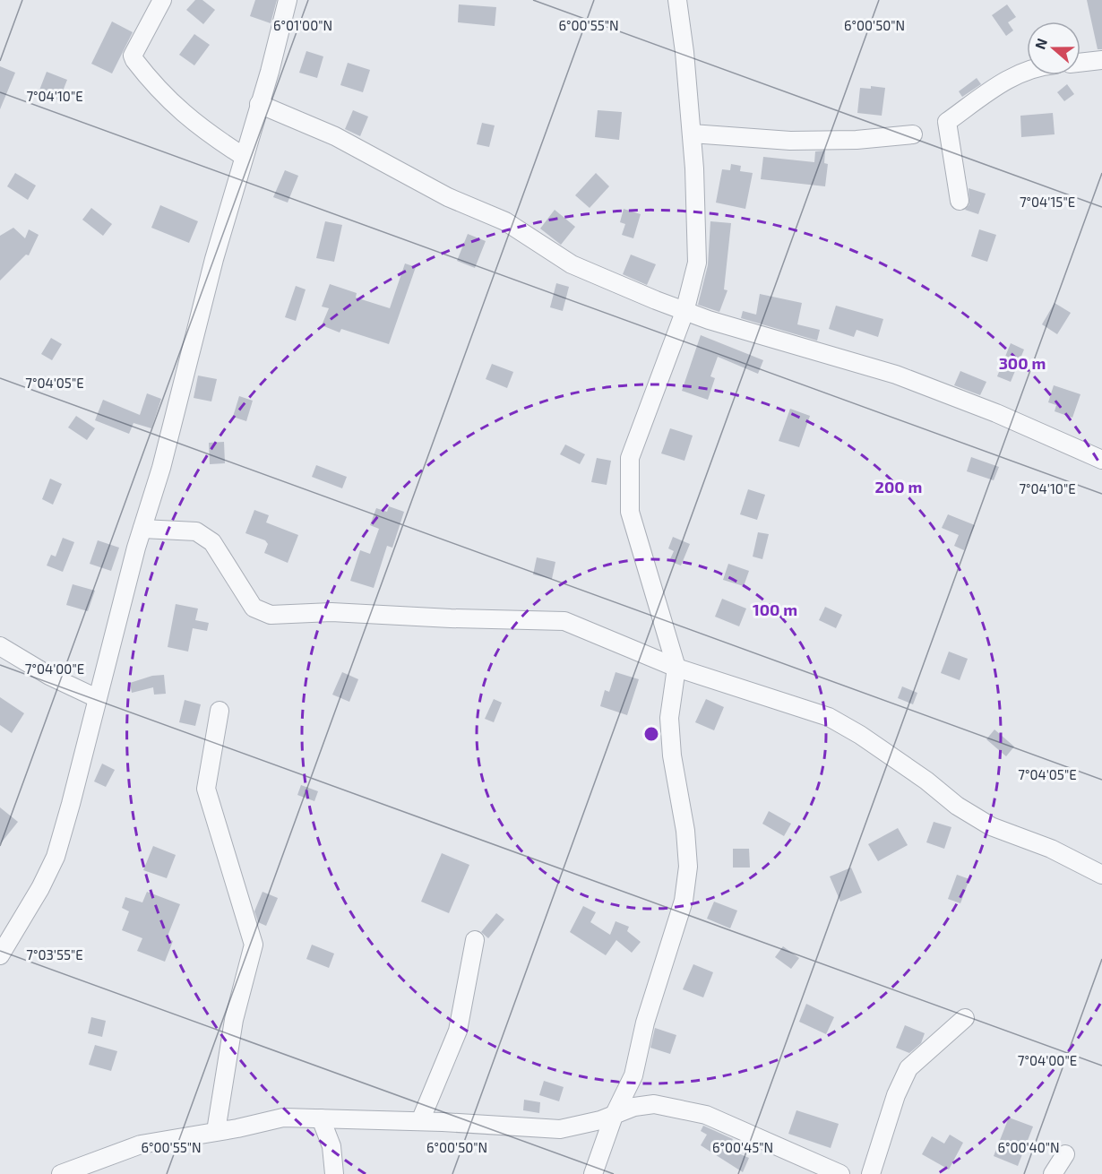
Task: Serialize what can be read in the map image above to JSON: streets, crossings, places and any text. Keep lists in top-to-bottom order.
{
  "north": "left",
  "coordinates": [
    "6°00'55\"N",
    "6°00'50\"N",
    "6°01'00\"N",
    "7°04'10\"E",
    "7°04'15\"E",
    "7°04'05\"E",
    "7°04'00\"E",
    "7°03'55\"E",
    "6°00'45\"N",
    "6°00'40\"N"
  ],
  "rings": ["300 m", "200 m", "100 m"]
}
